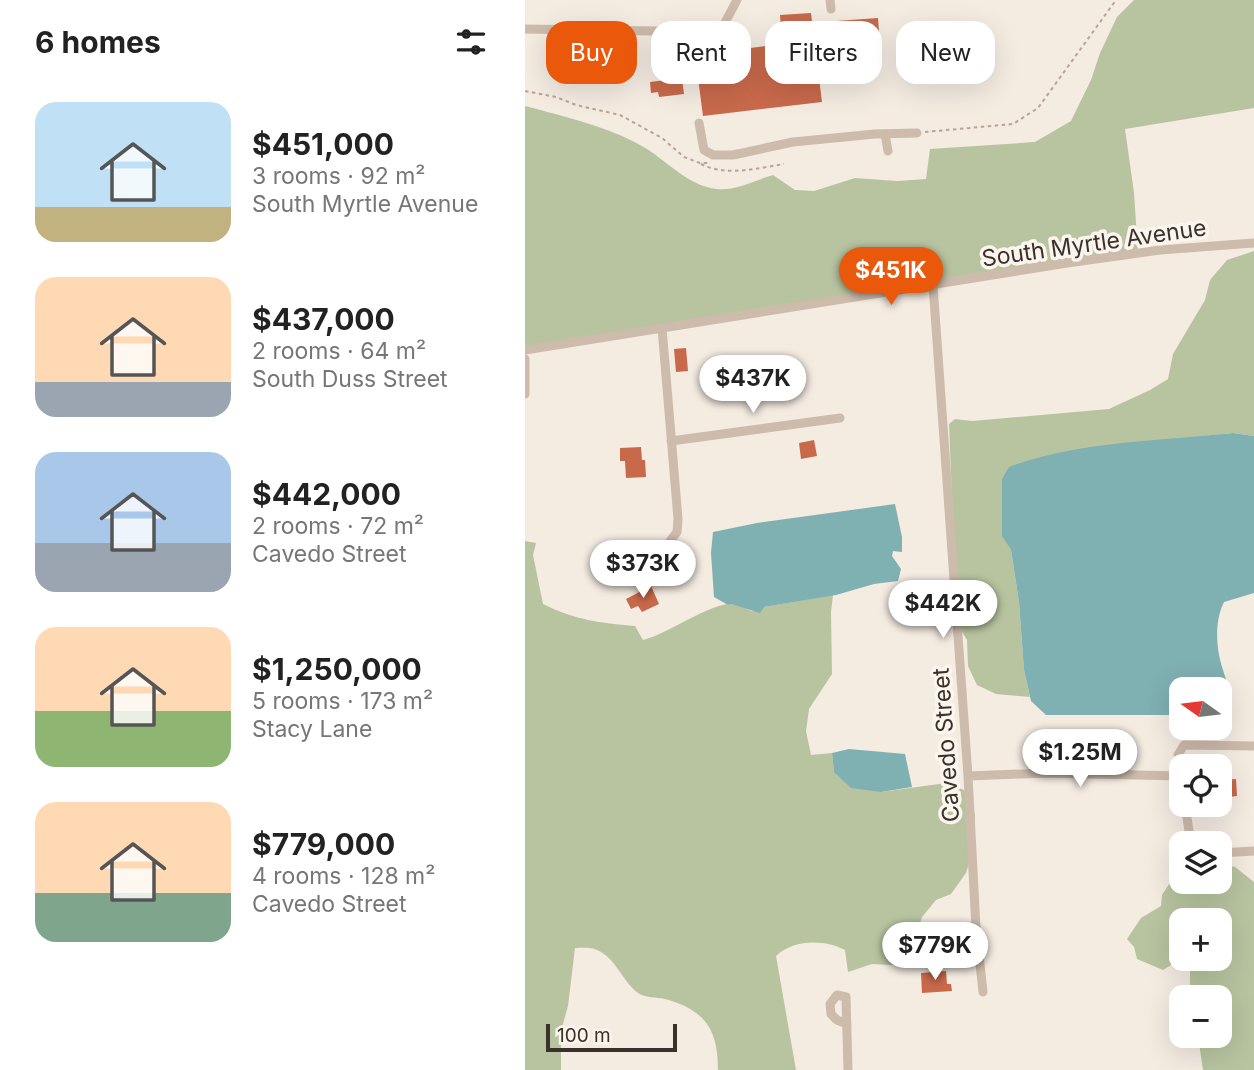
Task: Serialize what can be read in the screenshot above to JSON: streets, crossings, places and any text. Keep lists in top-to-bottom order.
{
  "streets": {
    "street": ["South Myrtle Avenue", "Cavedo Street"]
  },
  "crossings": [
    ["South Myrtle Avenue", "Cavedo Street"]
  ],
  "scale_bar": "100 m",
  "north": "left",
  "page": {
    "heading": "6 homes",
    "chip": [
      "Buy",
      "Rent",
      "Filters",
      "New"
    ],
    "list": [
      {
        "name": "$451,000",
        "note": "3 rooms · 92 m² · South Myrtle Avenue"
      },
      {
        "name": "$437,000",
        "note": "2 rooms · 64 m² · South Duss Street"
      },
      {
        "name": "$442,000",
        "note": "2 rooms · 72 m² · Cavedo Street"
      },
      {
        "name": "$1,250,000",
        "note": "5 rooms · 173 m² · Stacy Lane"
      },
      {
        "name": "$779,000",
        "note": "4 rooms · 128 m² · Cavedo Street"
      }
    ],
    "price": [
      "$451K",
      "$437K",
      "$373K",
      "$442K",
      "$1.25M",
      "$779K"
    ],
    "map_buttons": ["+", "−"],
    "scale": "100 m"
  }
}
